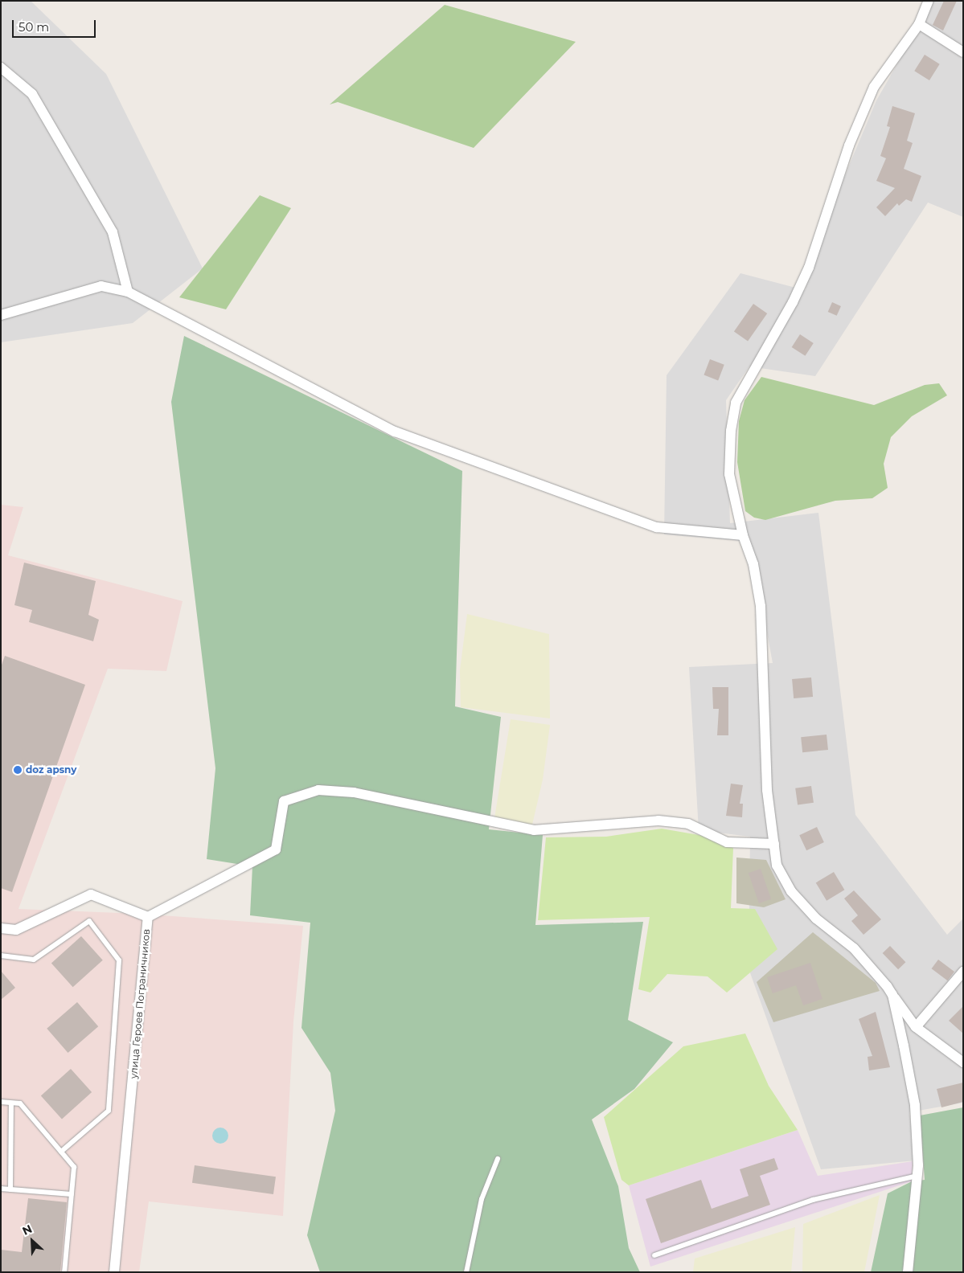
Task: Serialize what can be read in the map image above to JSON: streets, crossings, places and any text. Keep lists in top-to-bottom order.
{
  "streets": {
    "street": ["улица Героев Пограничников"]
  },
  "places": ["doz apsny"],
  "scale_bar": "50 m",
  "north": "top left"
}
